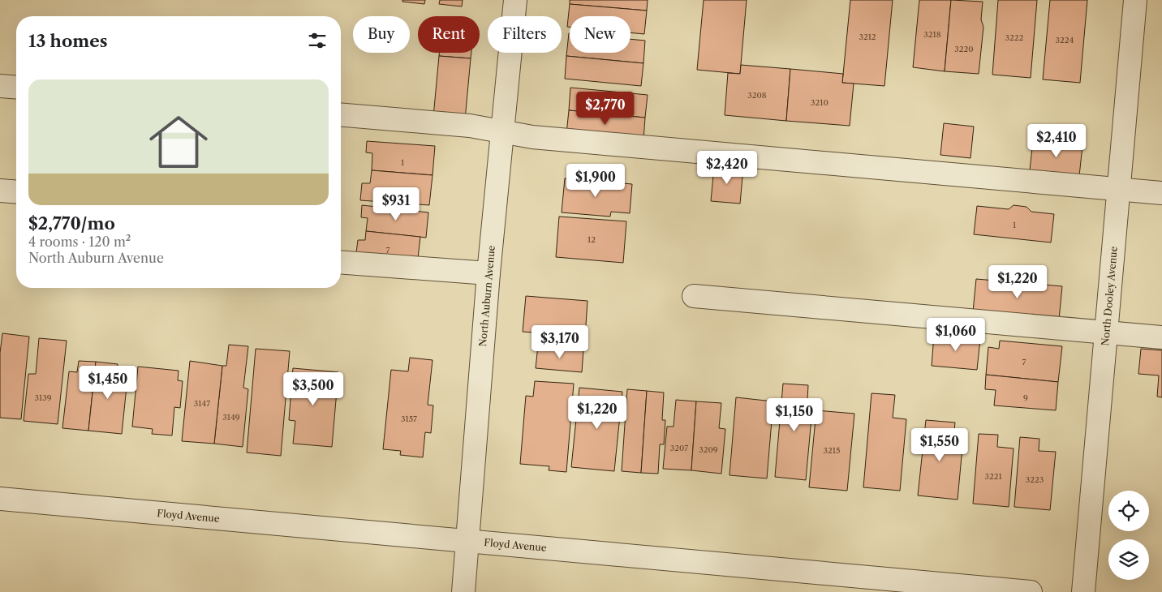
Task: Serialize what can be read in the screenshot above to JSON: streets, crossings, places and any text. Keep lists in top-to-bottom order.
{
  "streets": {
    "street": ["North Auburn Avenue", "North Dooley Avenue", "Floyd Avenue"]
  },
  "crossings": [
    ["North Auburn Avenue", "Floyd Avenue"]
  ],
  "house_numbers": [
    "3218",
    "3212",
    "3222",
    "3224",
    "3220",
    "3208",
    "3210",
    "1",
    "1",
    "12",
    "7",
    "7",
    "3139",
    "9",
    "3147",
    "3149",
    "3157",
    "3207",
    "3209",
    "3215",
    "3221",
    "3223"
  ],
  "page": {
    "chip": [
      "Buy",
      "Rent",
      "Filters",
      "New"
    ],
    "heading": "13 homes",
    "list": [
      {
        "name": "$2,770/mo",
        "note": "4 rooms · 120 m² · North Auburn Avenue"
      }
    ],
    "price": [
      "$2,770",
      "$2,410",
      "$2,420",
      "$1,900",
      "$931",
      "$1,220",
      "$1,060",
      "$3,170",
      "$1,450",
      "$3,500",
      "$1,220",
      "$1,150",
      "$1,550"
    ]
  }
}
